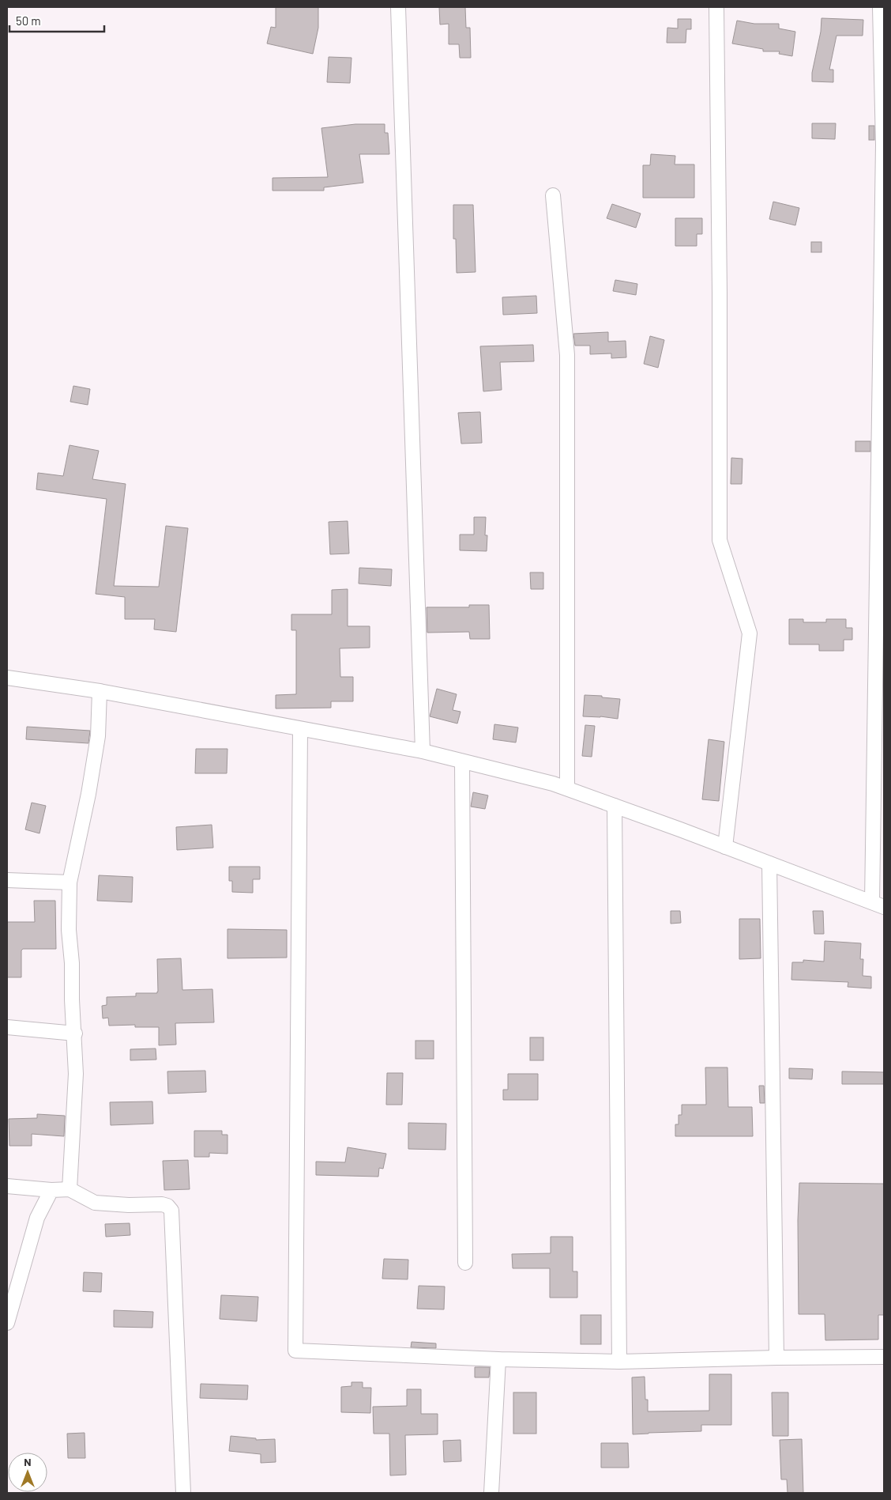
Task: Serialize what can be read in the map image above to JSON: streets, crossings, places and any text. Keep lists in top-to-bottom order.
{
  "scale_bar": "50 m",
  "north": "top"
}
